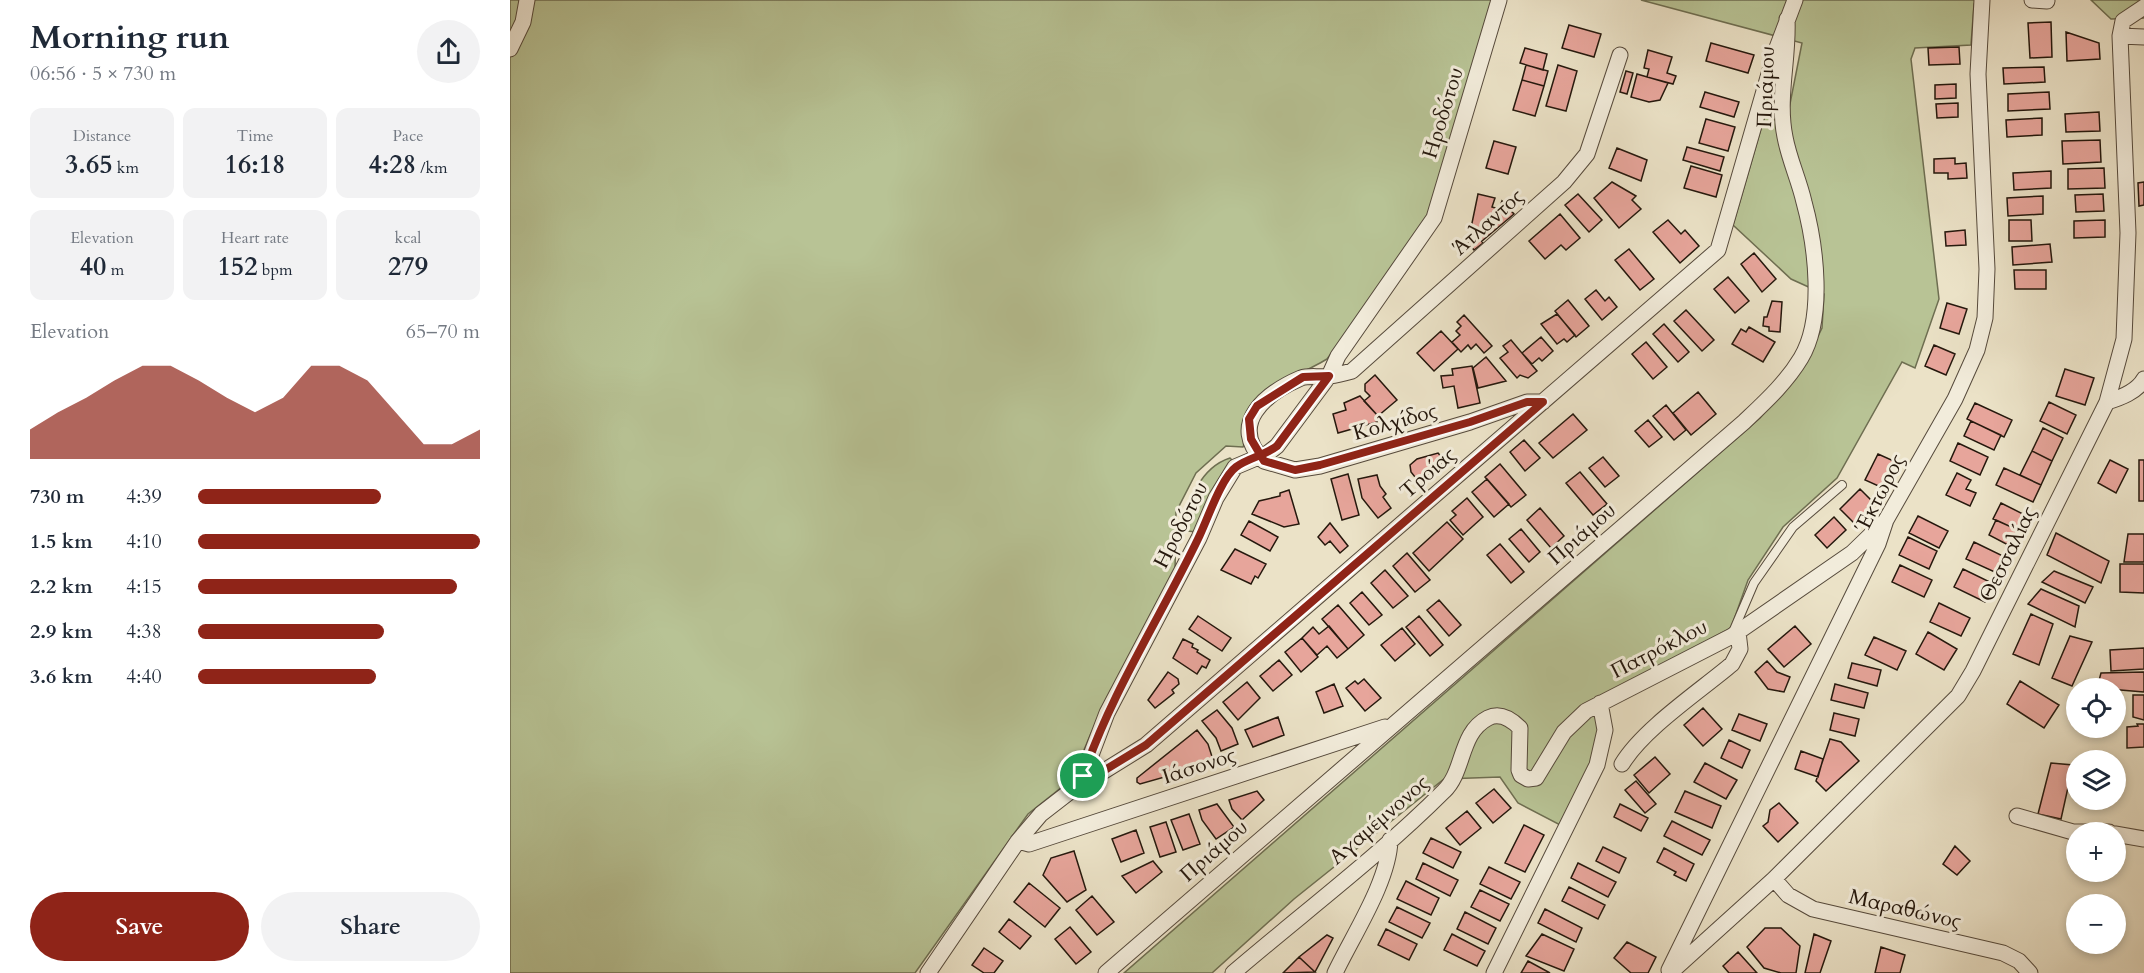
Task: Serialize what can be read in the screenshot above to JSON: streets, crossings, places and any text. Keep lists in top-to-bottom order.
{
  "streets": {
    "street": [
      "Πριάμου",
      "Ηροδότου",
      "Άτλαντος",
      "Κολχίδος",
      "Τροίας",
      "Έκτωρος",
      "Θεσσαλίας",
      "Πατρόκλου",
      "Ιάσονος",
      "Αγαμέμνονος",
      "Μαραθώνος"
    ]
  },
  "crossings": [
    ["Πριάμου", "Τροίας"],
    ["Πριάμου", "Ιάσονος"],
    ["Ηροδότου", "Άτλαντος"],
    ["Ηροδότου", "Κολχίδος"],
    ["Ηροδότου", "Τροίας"],
    ["Ηροδότου", "Ιάσονος"],
    ["Άτλαντος", "Κολχίδος"],
    ["Κολχίδος", "Τροίας"],
    ["Έκτωρος", "Θεσσαλίας"],
    ["Έκτωρος", "Πατρόκλου"],
    ["Θεσσαλίας", "Μαραθώνος"],
    ["Πατρόκλου", "Αγαμέμνονος"]
  ],
  "page": {
    "heading": ["Morning run", "06:56 · 5 × 730 m"],
    "stats": [
      ["Distance", "3.65 km"],
      ["Time", "16:18"],
      ["Pace", "4:28 /km"],
      ["Elevation", "40 m"],
      ["Heart rate", "152 bpm"],
      ["kcal", "279"]
    ],
    "chart": ["Elevation", "65–70 m"],
    "list": [
      {
        "name": "730 m",
        "note": "4:39"
      },
      {
        "name": "1.5 km",
        "note": "4:10"
      },
      {
        "name": "2.2 km",
        "note": "4:15"
      },
      {
        "name": "2.9 km",
        "note": "4:38"
      },
      {
        "name": "3.6 km",
        "note": "4:40"
      }
    ],
    "map_buttons": ["+", "−"],
    "buttons": ["Save", "Share"]
  }
}
